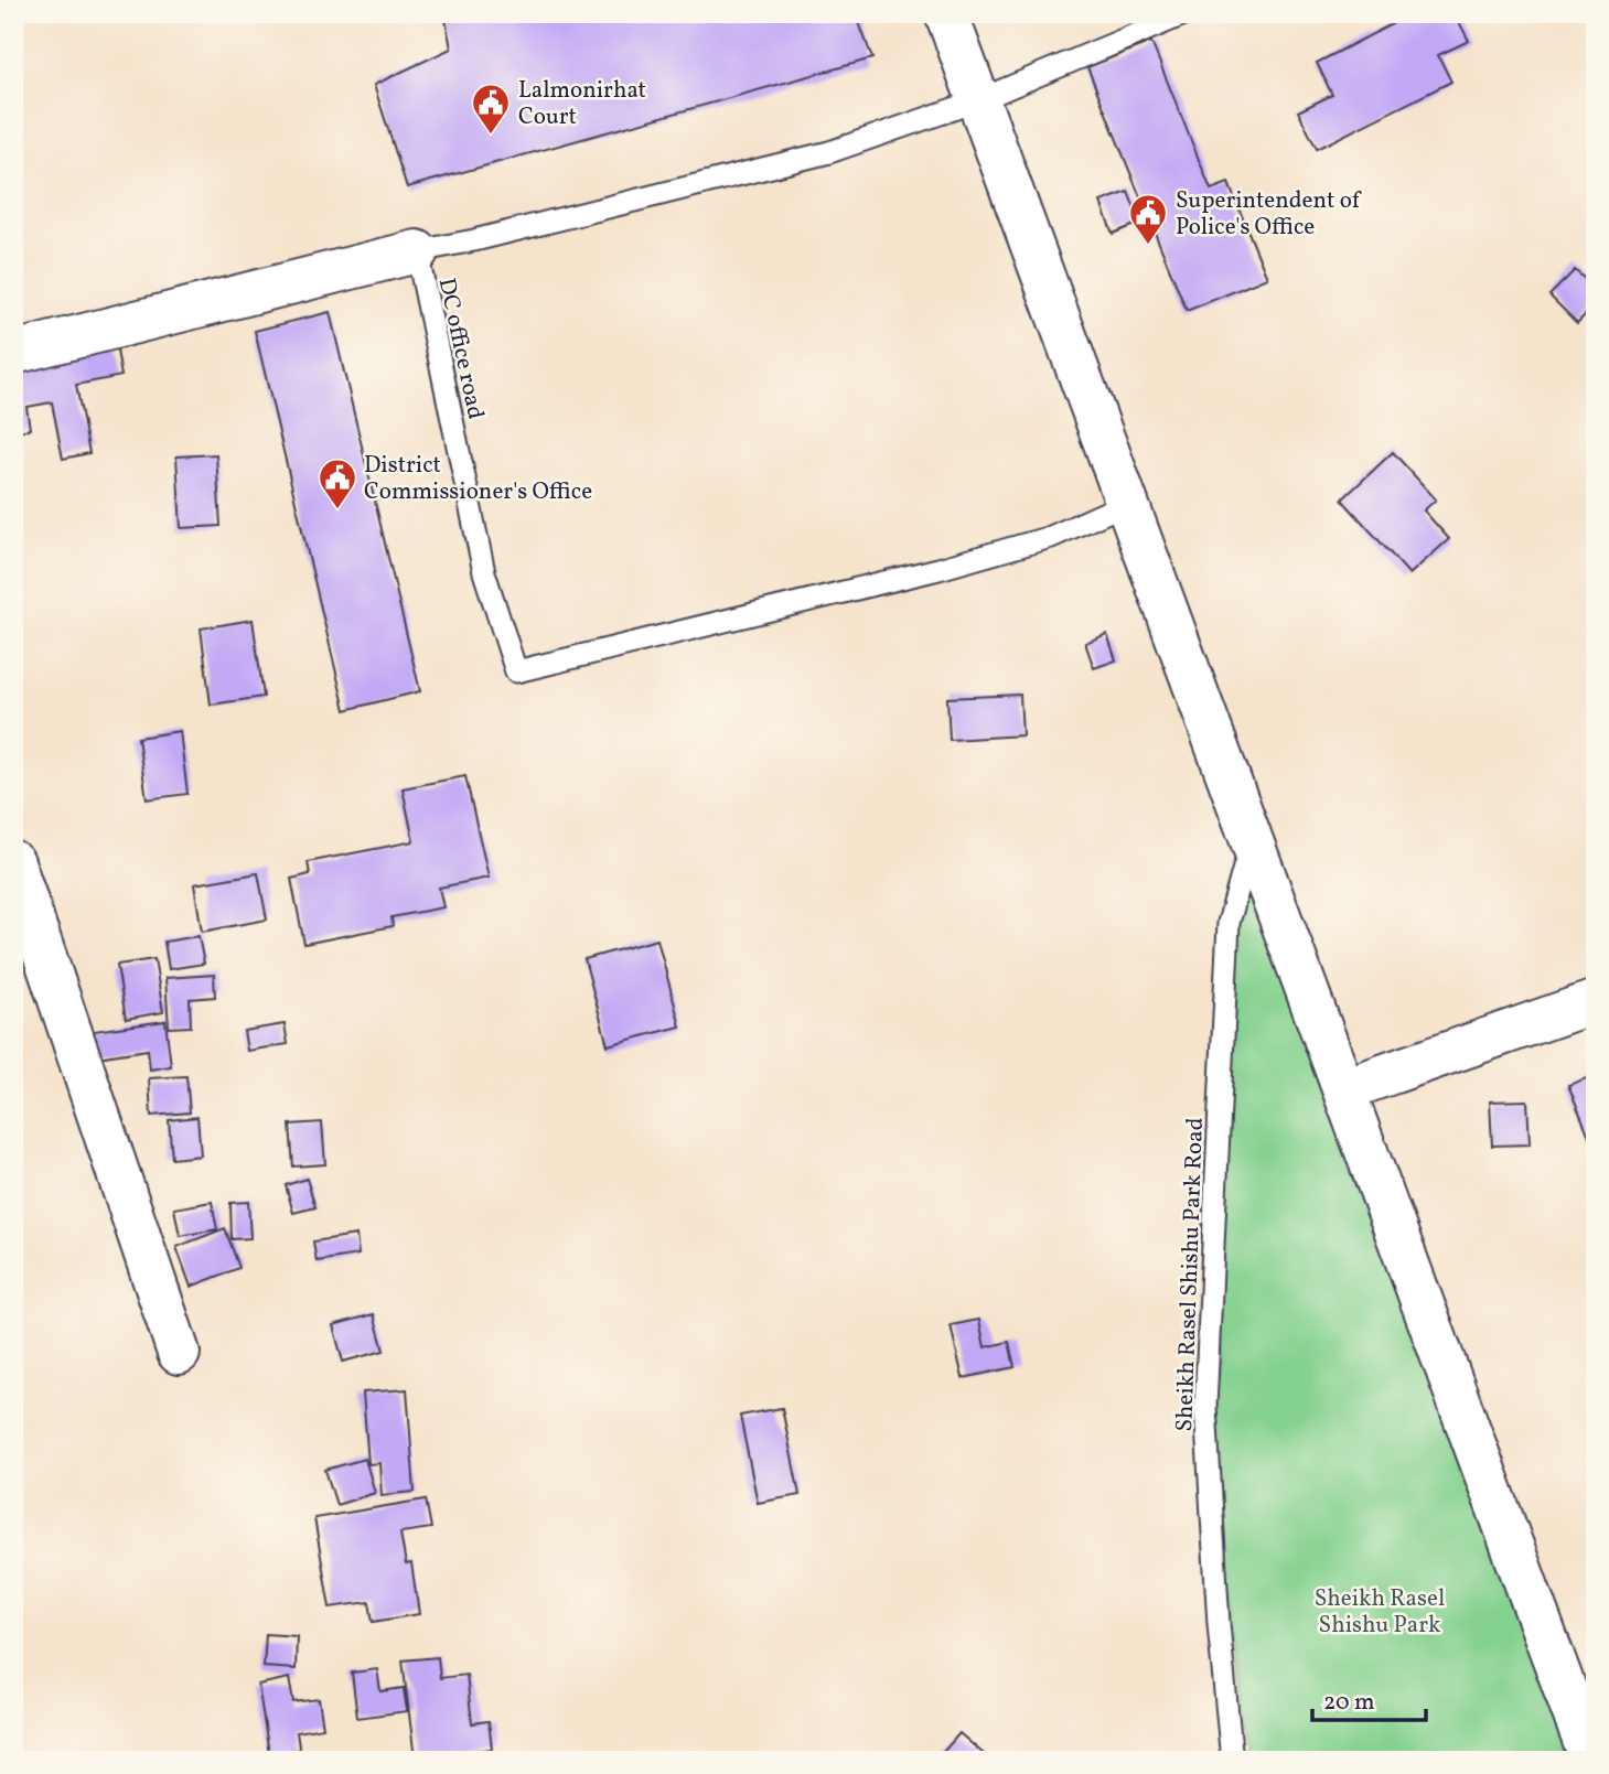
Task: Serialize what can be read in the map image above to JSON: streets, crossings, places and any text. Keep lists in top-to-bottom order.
{
  "streets": {
    "lane": ["DC office road", "Sheikh Rasel Shishu Park Road"]
  },
  "parks": ["Sheikh Rasel Shishu Park"],
  "places": {
    "public building": ["Lalmonirhat Court", "Superintendent of Police's Office", "District Commissioner's Office"]
  },
  "scale_bar": "20 m"
}
